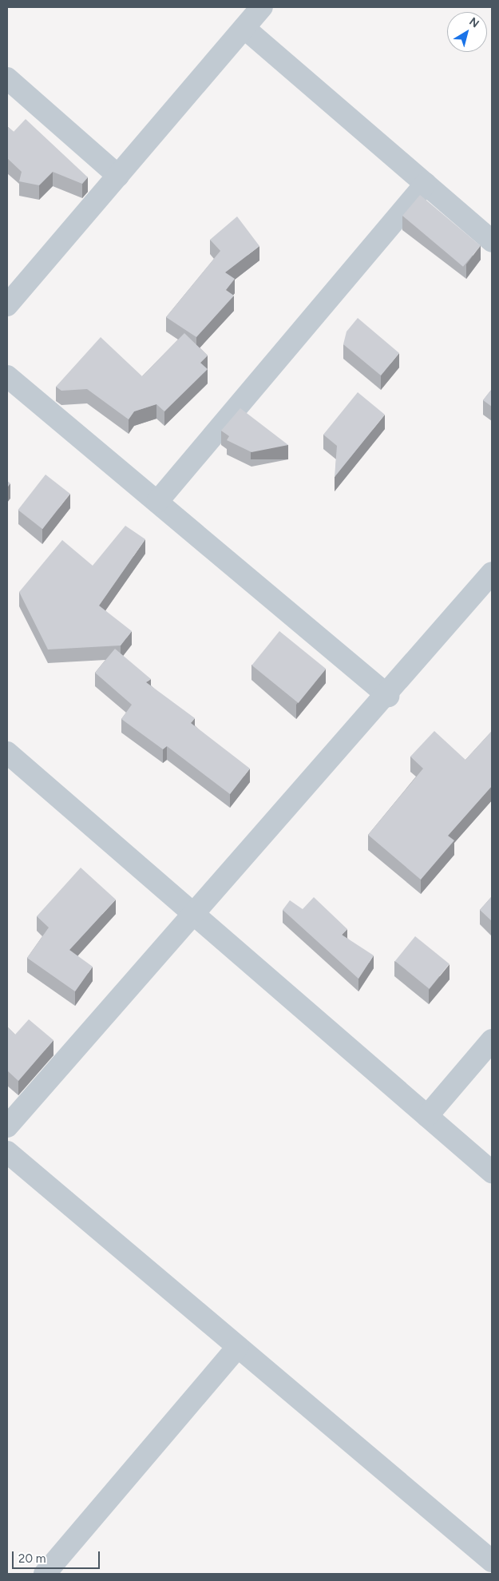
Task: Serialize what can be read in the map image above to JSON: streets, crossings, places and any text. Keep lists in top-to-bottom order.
{
  "scale_bar": "20 m",
  "north": "top right"
}
